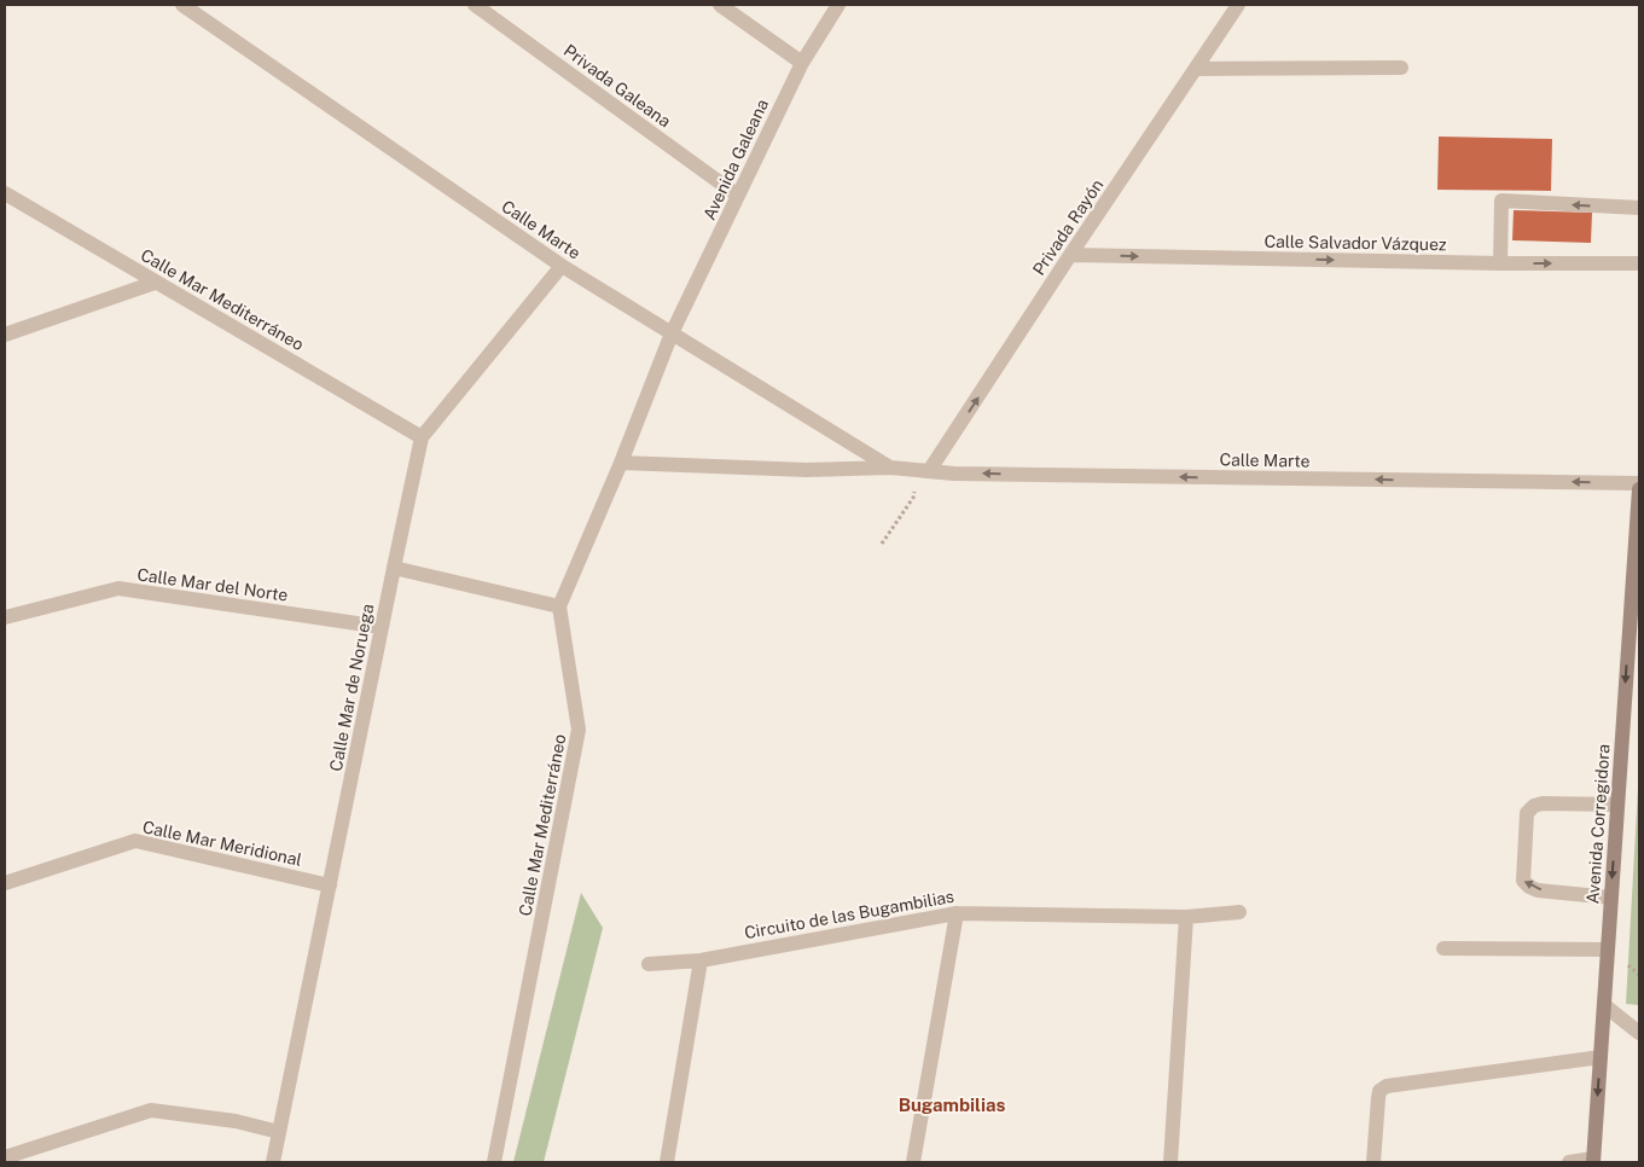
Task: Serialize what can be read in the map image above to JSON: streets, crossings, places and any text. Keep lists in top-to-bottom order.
{
  "streets": {
    "main road": ["Avenida Corregidora"],
    "street": [
      "Privada Galeana",
      "Avenida Galeana",
      "Privada Rayón",
      "Calle Marte",
      "Calle Salvador Vázquez",
      "Calle Mar Mediterráneo",
      "Calle Mar del Norte",
      "Calle Mar de Noruega",
      "Calle Mar Meridional",
      "Circuito de las Bugambilias"
    ]
  },
  "crossings": [
    ["Privada Galeana", "Avenida Galeana"],
    ["Avenida Galeana", "Calle Marte"],
    ["Privada Rayón", "Calle Marte"],
    ["Privada Rayón", "Calle Salvador Vázquez"],
    ["Calle Marte", "Calle Mar de Noruega"],
    ["Calle Mar Mediterráneo", "Calle Mar de Noruega"],
    ["Calle Mar del Norte", "Calle Mar de Noruega"],
    ["Calle Mar de Noruega", "Calle Mar Meridional"]
  ],
  "one_way": [
    "Privada Rayón",
    "Calle Marte",
    "Calle Salvador Vázquez",
    "Avenida Corregidora"
  ],
  "districts": ["Bugambilias"]
}
